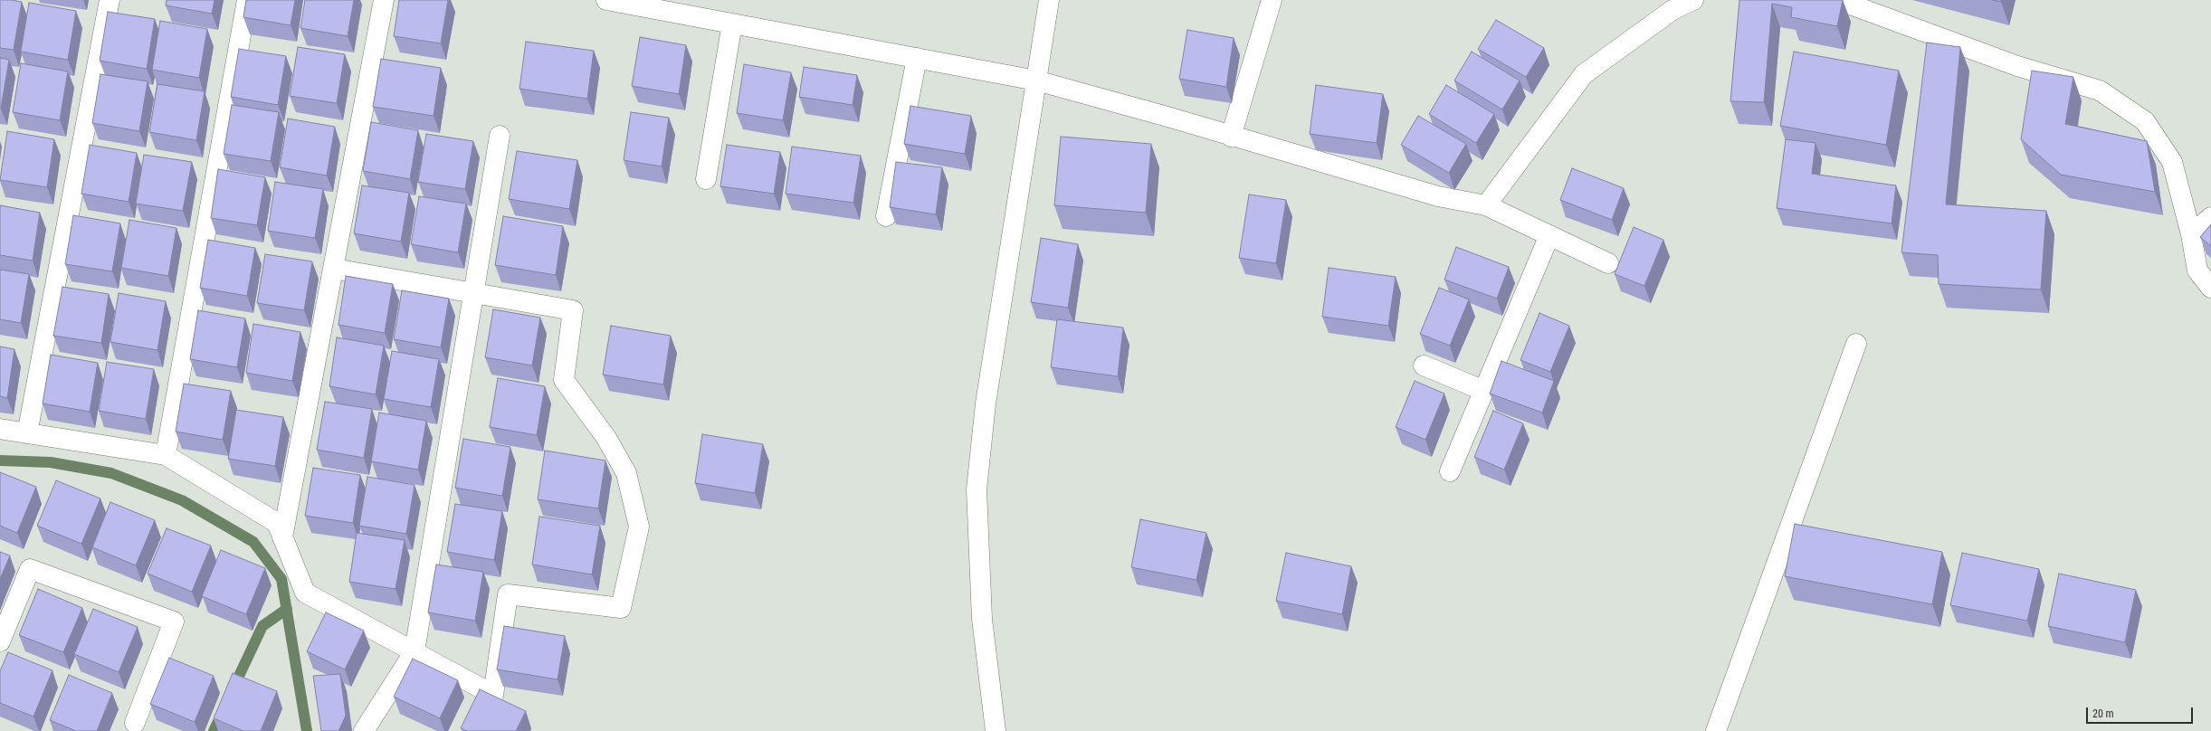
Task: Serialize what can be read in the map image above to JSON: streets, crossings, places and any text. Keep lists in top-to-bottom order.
{
  "scale_bar": "20 m"
}
